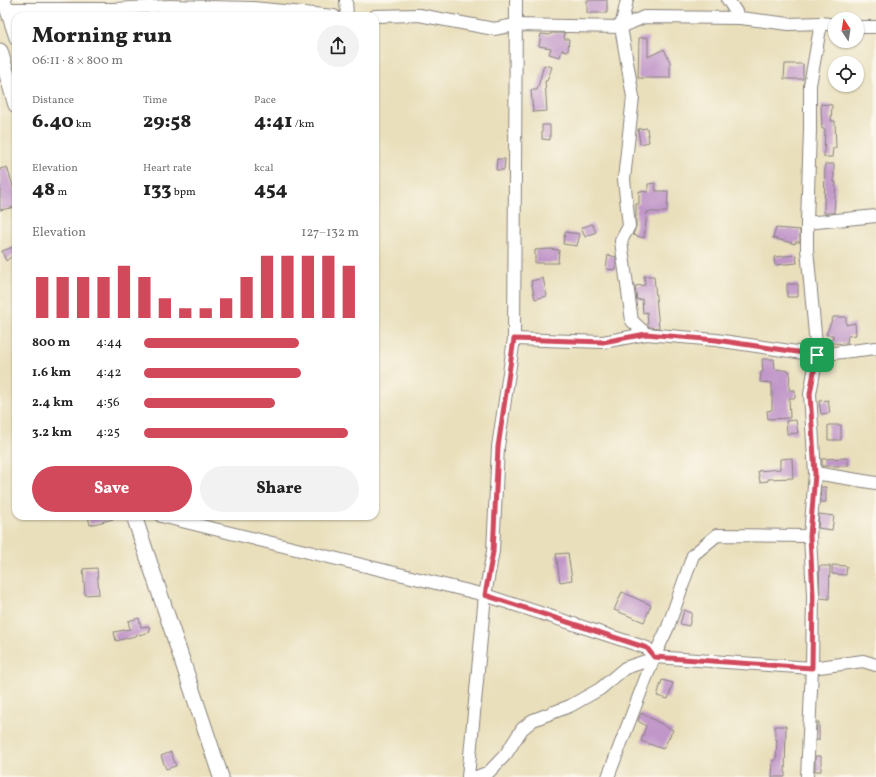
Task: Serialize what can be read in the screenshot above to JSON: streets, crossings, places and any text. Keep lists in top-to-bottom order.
{
  "north": "top",
  "page": {
    "heading": ["Morning run", "06:11 · 8 × 800 m"],
    "stats": [
      ["Distance", "6.40 km"],
      ["Time", "29:58"],
      ["Pace", "4:41 /km"],
      ["Elevation", "48 m"],
      ["Heart rate", "133 bpm"],
      ["kcal", "454"]
    ],
    "chart": ["Elevation", "127–132 m"],
    "list": [
      {
        "name": "800 m",
        "note": "4:44"
      },
      {
        "name": "1.6 km",
        "note": "4:42"
      },
      {
        "name": "2.4 km",
        "note": "4:56"
      },
      {
        "name": "3.2 km",
        "note": "4:25"
      }
    ],
    "buttons": ["Save", "Share"]
  }
}
